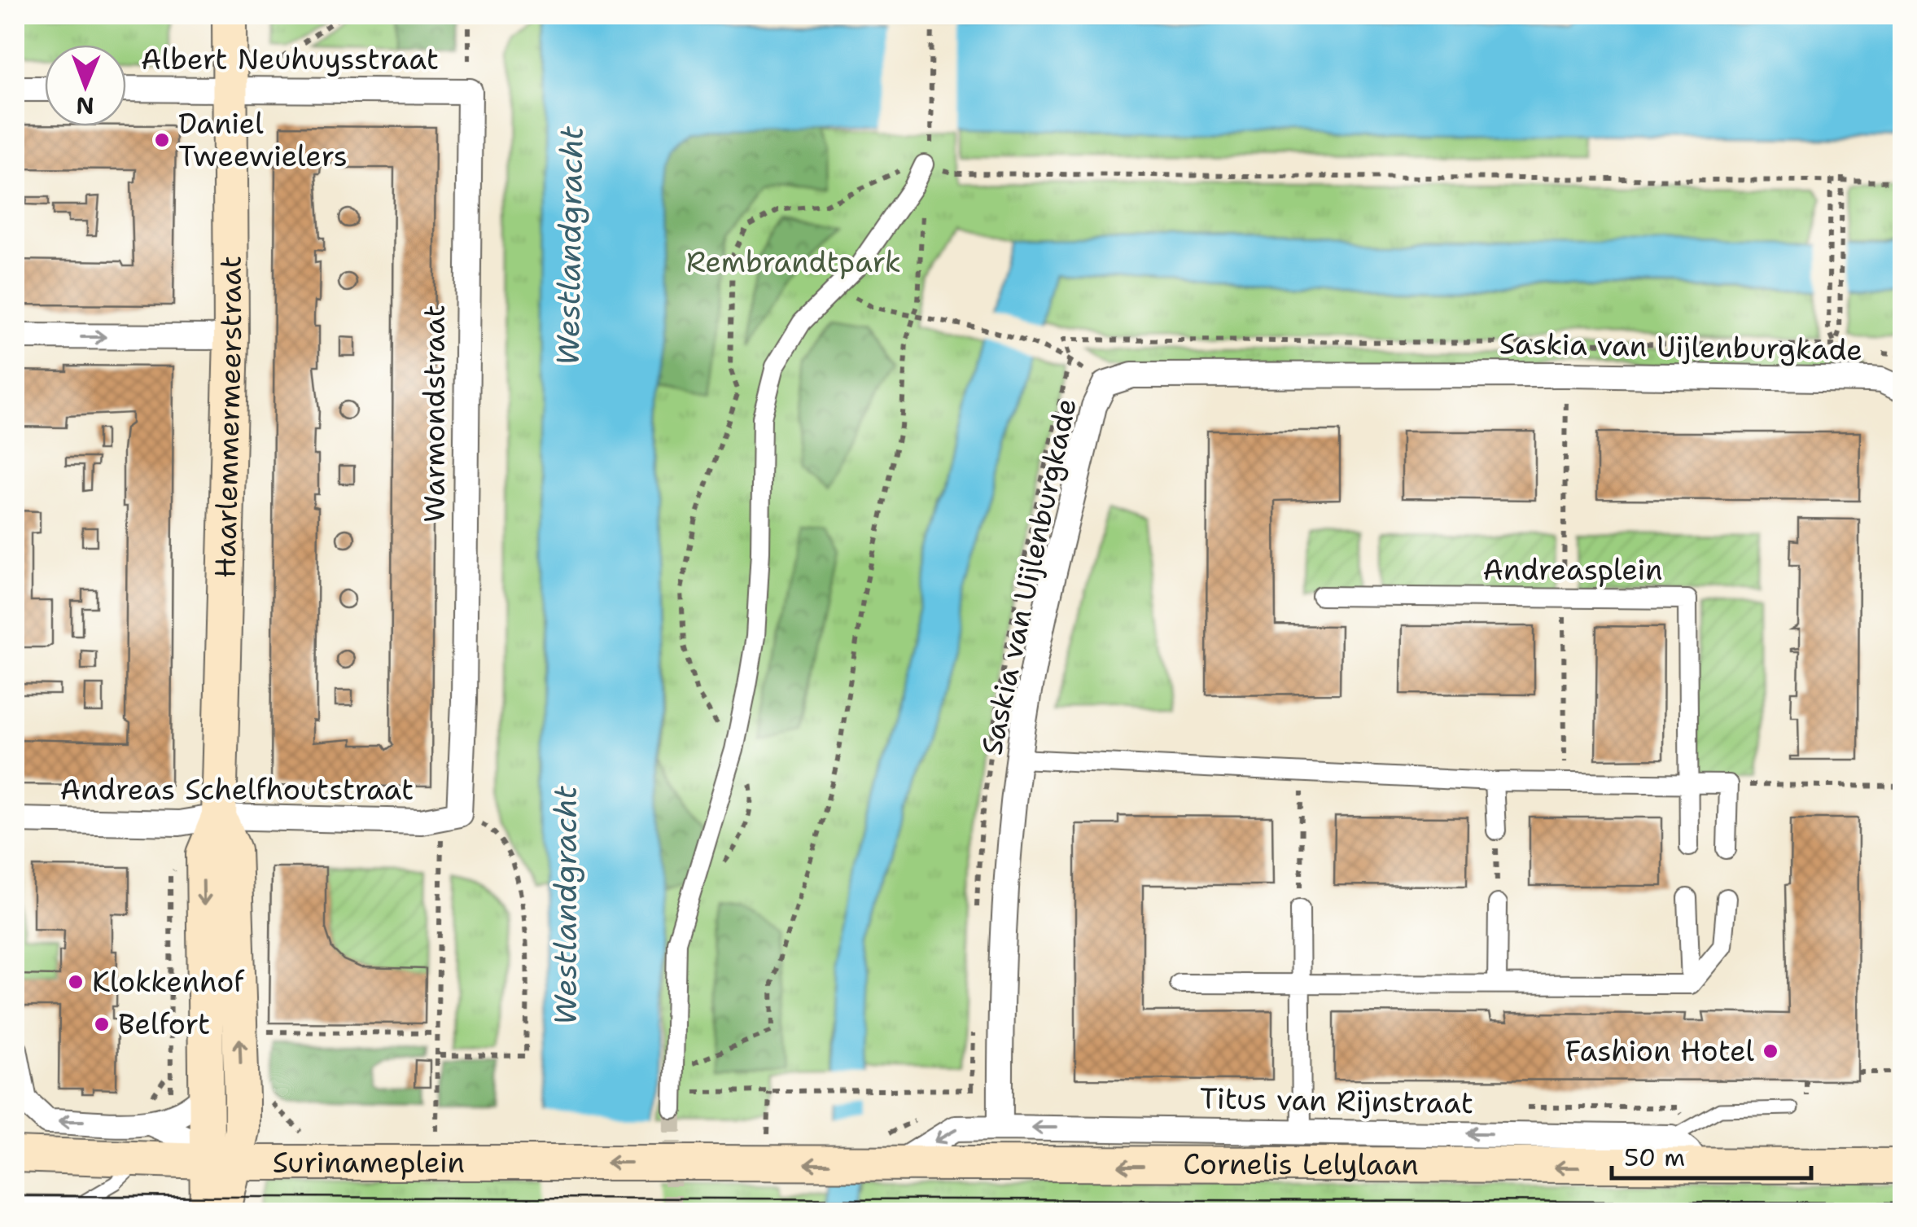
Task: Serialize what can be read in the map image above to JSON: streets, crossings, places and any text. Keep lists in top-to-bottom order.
{
  "streets": {
    "main road": ["Haarlemmermeerstraat", "Surinameplein", "Cornelis Lelylaan"],
    "street": [
      "Albert Neuhuysstraat",
      "Saskia van Uijlenburgkade",
      "Warmondstraat",
      "Andreasplein",
      "Andreas Schelfhoutstraat",
      "Titus van Rijnstraat"
    ]
  },
  "crossings": [
    ["Albert Neuhuysstraat", "Warmondstraat"],
    ["Albert Neuhuysstraat", "Haarlemmermeerstraat"],
    ["Saskia van Uijlenburgkade", "Titus van Rijnstraat"],
    ["Warmondstraat", "Andreas Schelfhoutstraat"],
    ["Haarlemmermeerstraat", "Andreas Schelfhoutstraat"],
    ["Haarlemmermeerstraat", "Surinameplein"],
    ["Andreas Schelfhoutstraat", "Surinameplein"],
    ["Surinameplein", "Cornelis Lelylaan"]
  ],
  "one_way": ["Cornelis Lelylaan"],
  "water": ["Westlandgracht"],
  "parks": ["Rembrandtpark"],
  "places": [
    "Daniel Tweewielers",
    "Klokkenhof",
    "Belfort",
    "Fashion Hotel"
  ],
  "scale_bar": "50 m",
  "north": "bottom"
}
